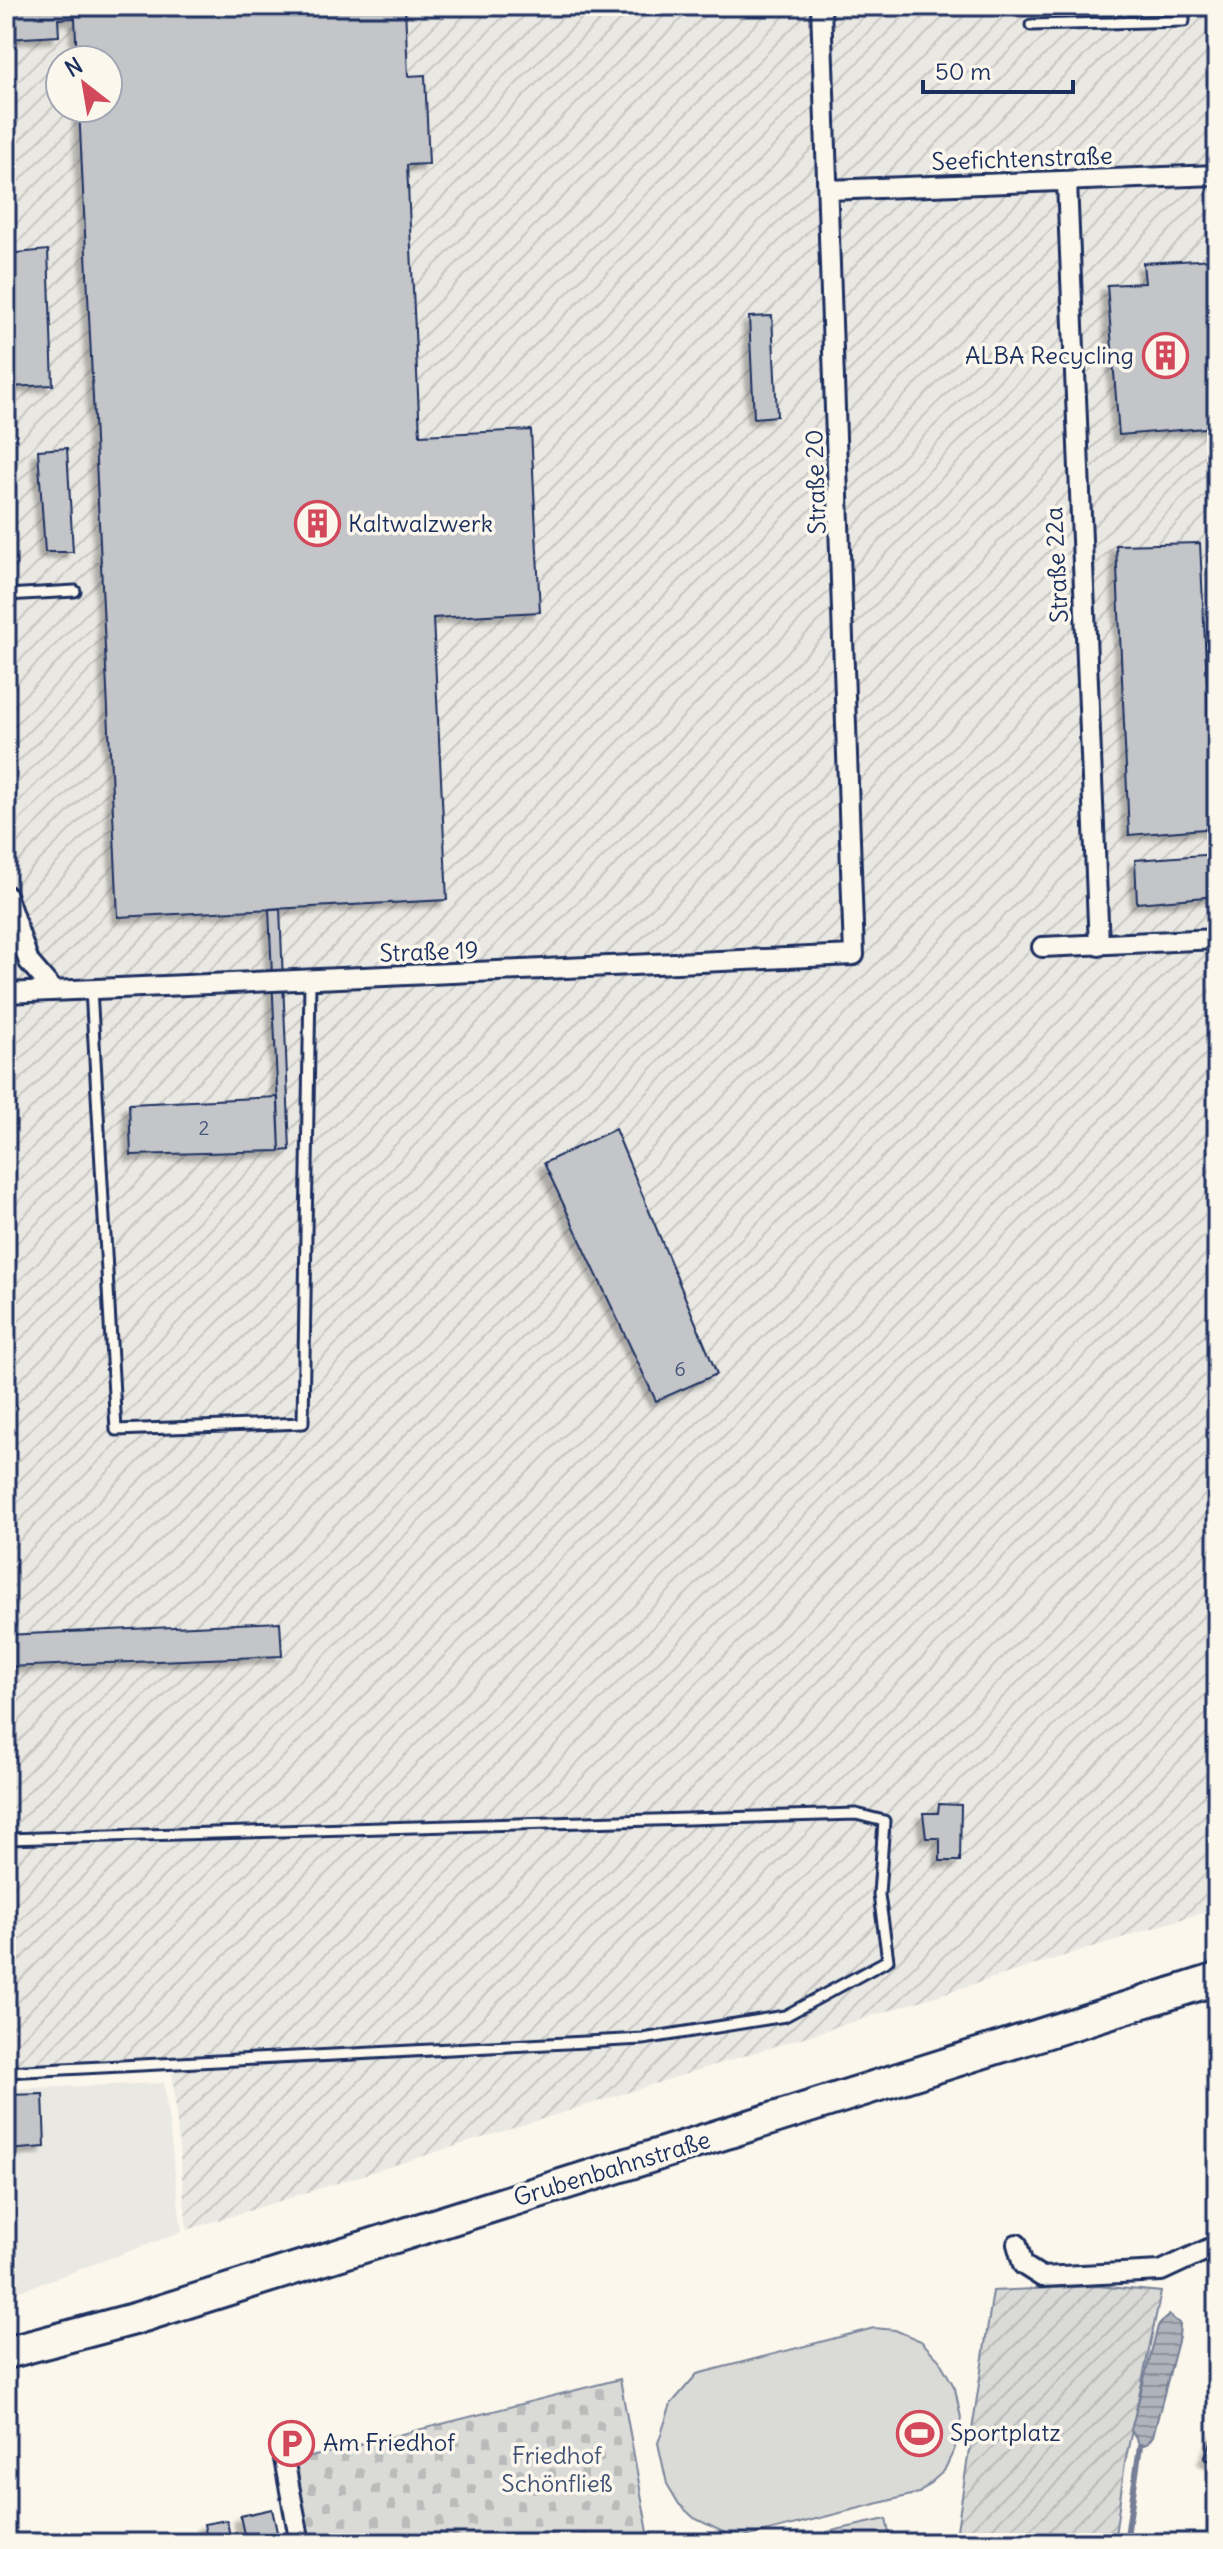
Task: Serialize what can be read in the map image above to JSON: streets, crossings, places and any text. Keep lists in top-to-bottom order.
{
  "streets": {
    "main road": ["Grubenbahnstraße"],
    "street": [
      "Seefichtenstraße",
      "Straße 20",
      "Straße 22a",
      "Straße 19"
    ]
  },
  "crossings": [
    ["Seefichtenstraße", "Straße 20"],
    ["Seefichtenstraße", "Straße 22a"],
    ["Straße 20", "Straße 19"]
  ],
  "parks": ["Friedhof Schönfließ"],
  "places": {
    "building": ["ALBA Recycling", "Kaltwalzwerk"],
    "sports": ["Sportplatz"],
    "parking": ["Am Friedhof"]
  },
  "house_numbers": ["2", "6"],
  "scale_bar": "50 m",
  "north": "top left"
}
